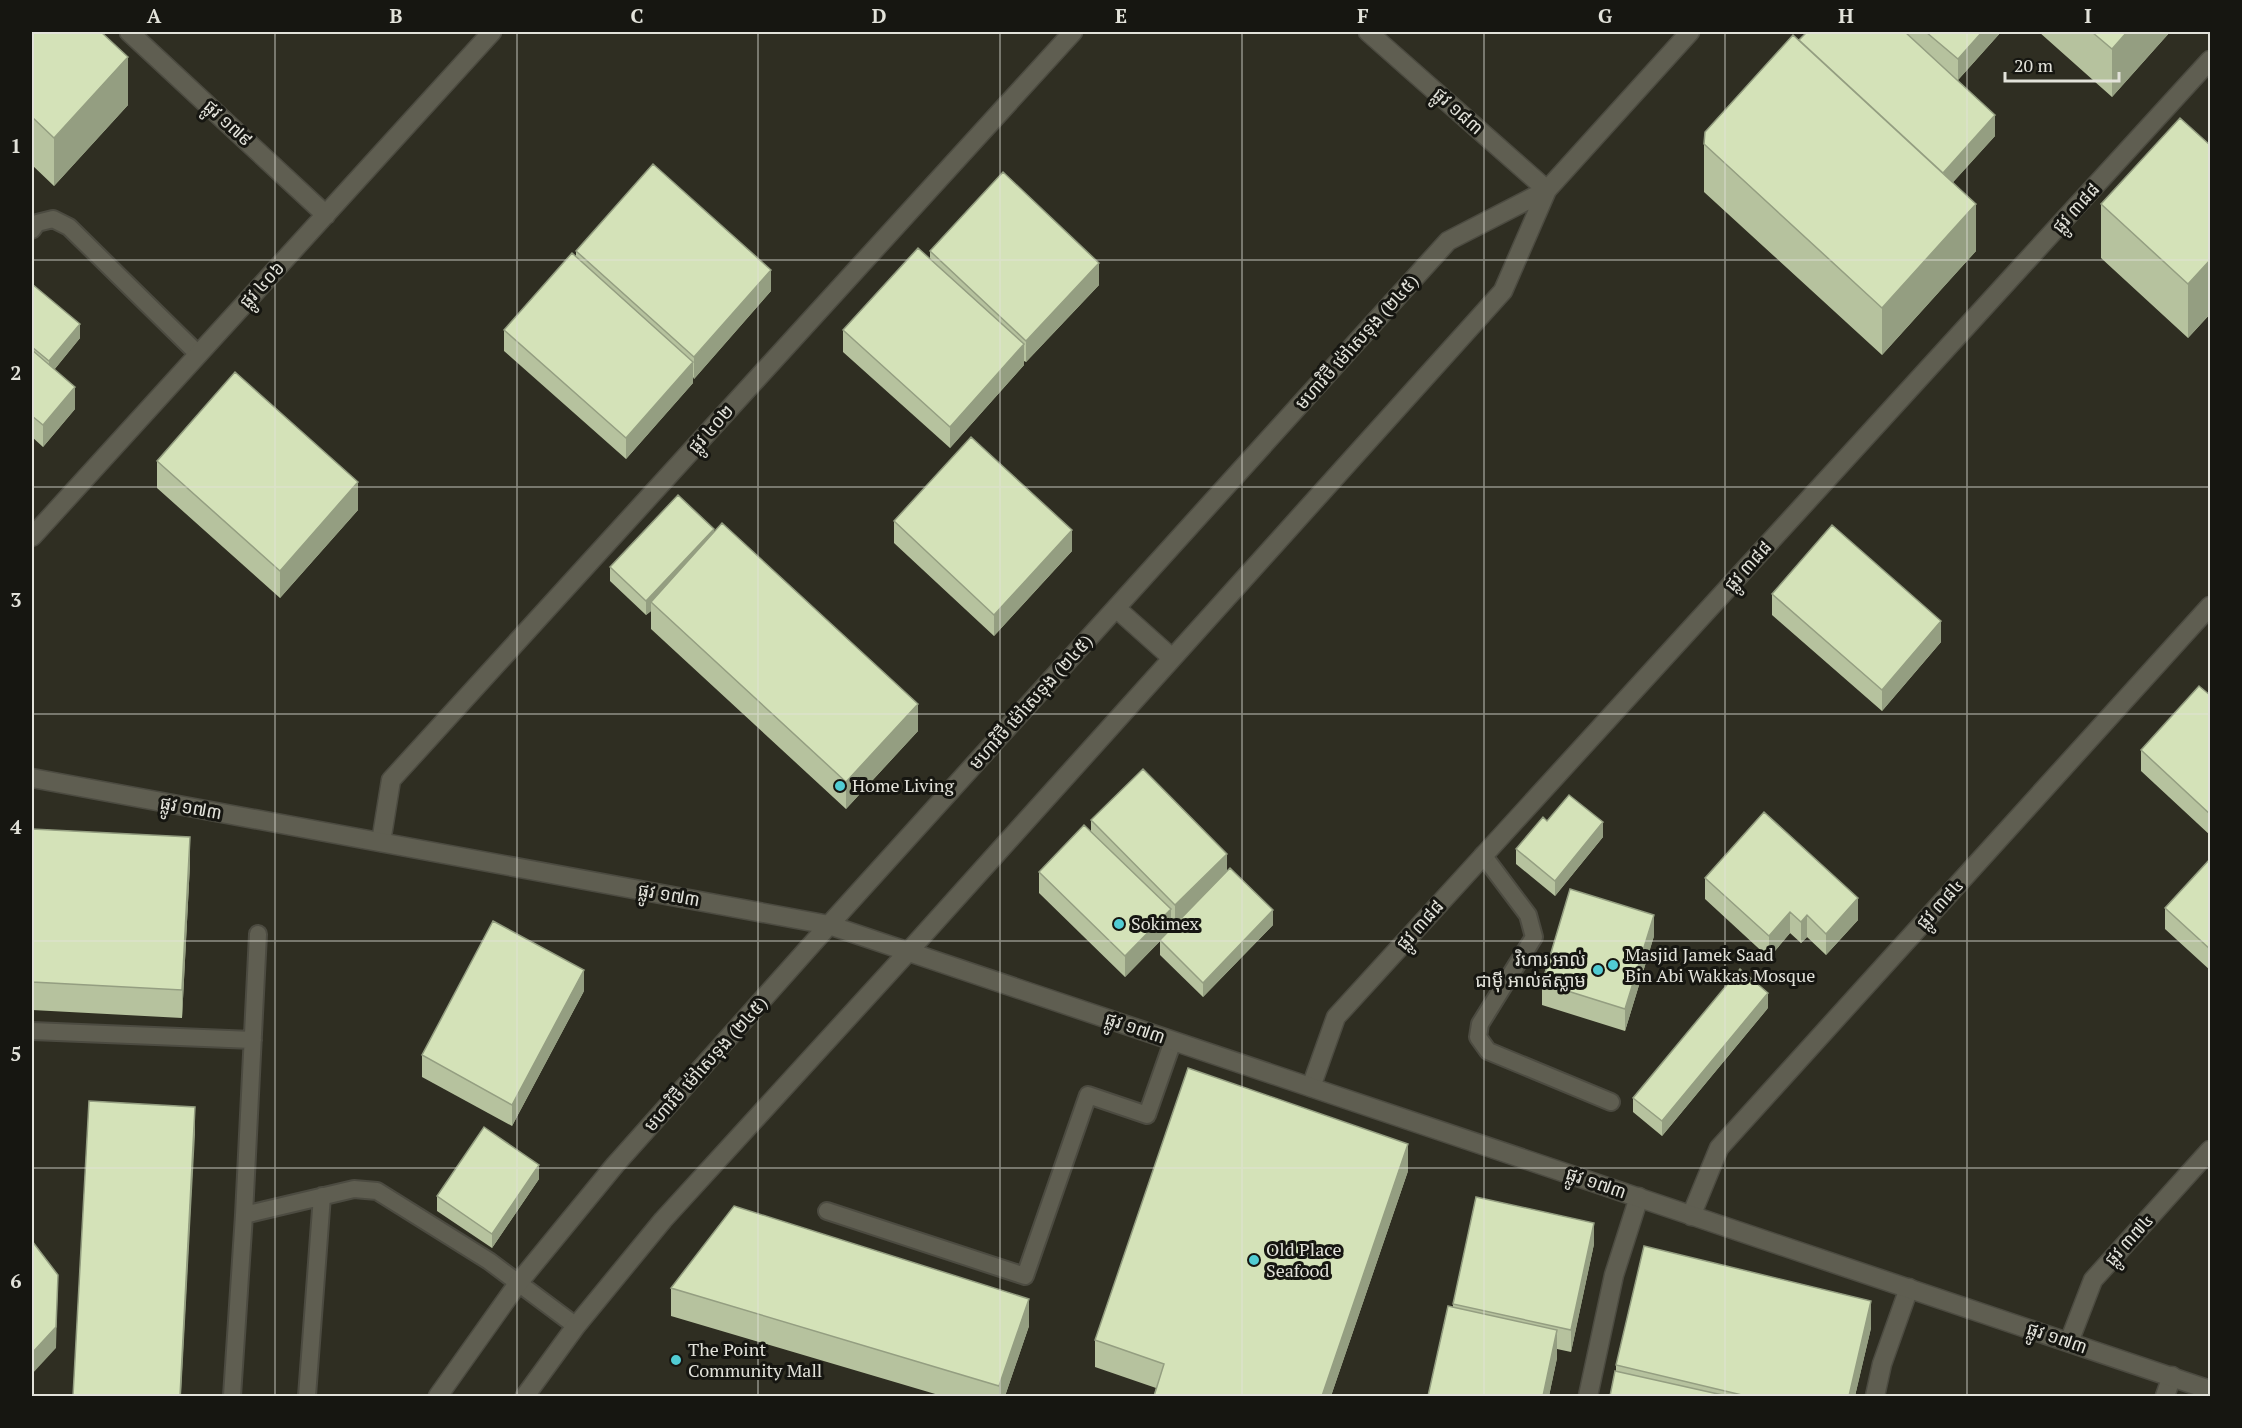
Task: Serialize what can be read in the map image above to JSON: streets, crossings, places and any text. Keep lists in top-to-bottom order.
{
  "streets": {
    "street": [
      "ផ្លូវ ១៨៣",
      "ផ្លូវ ១៧៩",
      "ផ្លូវ ៣៨៨",
      "ផ្លូវ ៤០៦",
      "មហាវិថី ម៉ៅសេទុង (២៤៥)",
      "ផ្លូវ ៤០២",
      "ផ្លូវ ១៧៣",
      "ផ្លូវ ៣៨៤",
      "ផ្លូវ ៣៧៤"
    ]
  },
  "crossings": [
    ["ផ្លូវ ១៨៣", "មហាវិថី ម៉ៅសេទុង (២៤៥)"],
    ["ផ្លូវ ១៧៩", "ផ្លូវ ៤០៦"],
    ["ផ្លូវ ៣៨៨", "ផ្លូវ ១៧៣"],
    ["មហាវិថី ម៉ៅសេទុង (២៤៥)", "ផ្លូវ ១៧៣"],
    ["ផ្លូវ ៤០២", "ផ្លូវ ១៧៣"],
    ["ផ្លូវ ១៧៣", "ផ្លូវ ៣៨៤"],
    ["ផ្លូវ ១៧៣", "ផ្លូវ ៣៧៤"]
  ],
  "places": [
    "Home Living",
    "Sokimex",
    "Masjid Jamek Saad Bin Abi Wakkas Mosque",
    "វិហារ អាល់ ជាម៉ី អាល់ឥស្លាម",
    "Old Place Seafood",
    "The Point Community Mall"
  ],
  "scale_bar": "20 m",
  "grid": {
    "columns": [
      "A",
      "B",
      "C",
      "D",
      "E",
      "F",
      "G",
      "H",
      "I"
    ],
    "rows": [
      "1",
      "2",
      "3",
      "4",
      "5",
      "6"
    ]
  }
}
